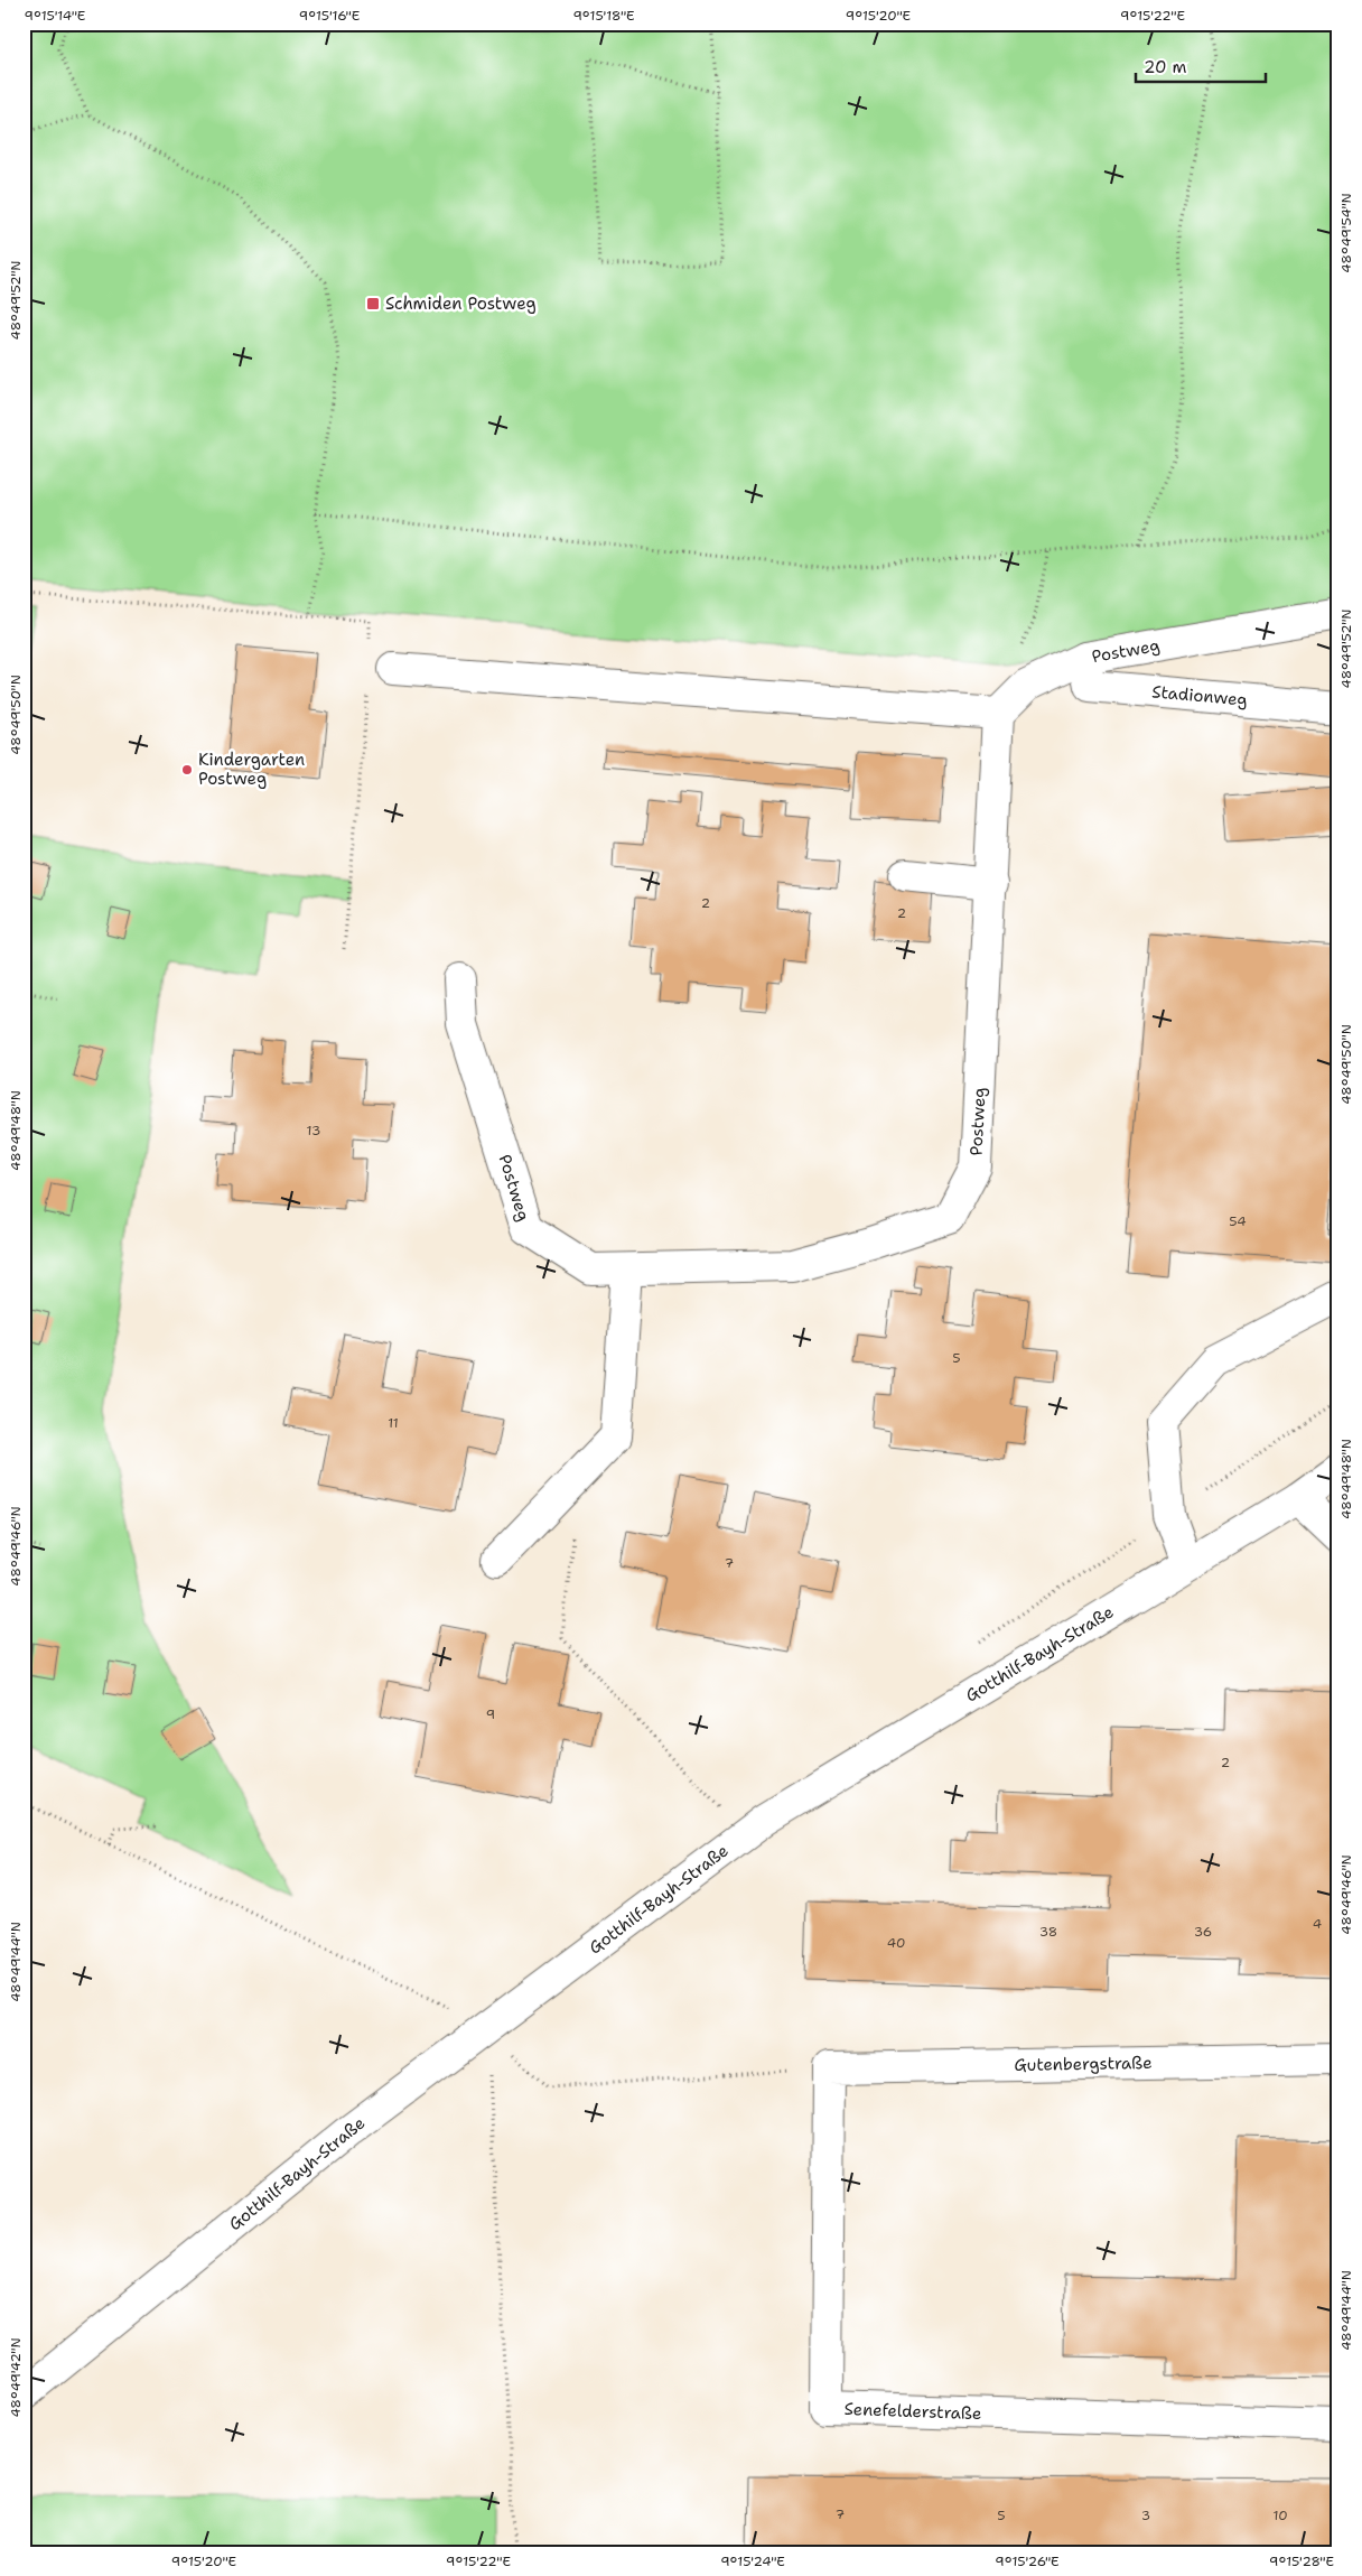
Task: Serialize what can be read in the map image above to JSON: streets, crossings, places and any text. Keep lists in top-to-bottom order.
{
  "streets": {
    "street": [
      "Postweg",
      "Stadionweg",
      "Gotthilf-Bayh-Straße",
      "Gutenbergstraße",
      "Senefelderstraße"
    ]
  },
  "crossings": [
    ["Postweg", "Stadionweg"],
    ["Gutenbergstraße", "Senefelderstraße"]
  ],
  "places": {
    "transit": ["Schmiden Postweg"],
    "other": ["Kindergarten Postweg"]
  },
  "house_numbers": [
    "2",
    "2",
    "13",
    "54",
    "5",
    "11",
    "7",
    "9",
    "2",
    "4",
    "38",
    "36",
    "40",
    "7",
    "5",
    "3",
    "10"
  ],
  "scale_bar": "20 m",
  "coordinates": [
    "9°15'14\"E",
    "9°15'16\"E",
    "9°15'18\"E",
    "9°15'20\"E",
    "9°15'22\"E",
    "48°49'54\"N",
    "48°49'52\"N",
    "48°49'50\"N",
    "48°49'48\"N",
    "48°49'46\"N",
    "48°49'44\"N",
    "48°49'42\"N",
    "9°15'24\"E",
    "9°15'26\"E",
    "9°15'28\"E"
  ]
}
